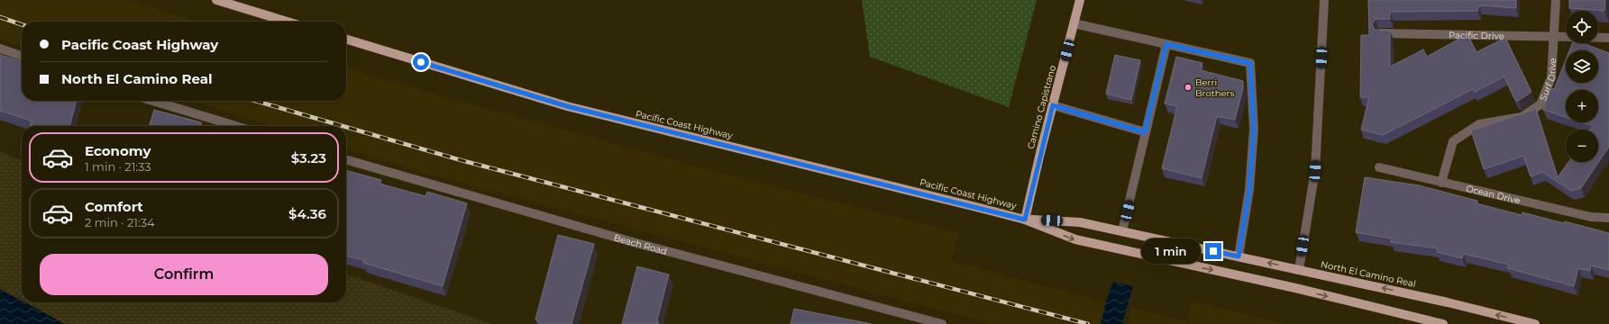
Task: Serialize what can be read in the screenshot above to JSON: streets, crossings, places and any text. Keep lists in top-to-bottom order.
{
  "streets": {
    "main road": ["Camino Capistrano", "Pacific Coast Highway", "North El Camino Real"],
    "street": [
      "Pacific Drive",
      "Surf Drive",
      "Ocean Drive",
      "Beach Road"
    ]
  },
  "crossings": [
    ["Pacific Drive", "Surf Drive"],
    ["Surf Drive", "Ocean Drive"],
    ["Camino Capistrano", "Pacific Coast Highway"],
    ["Camino Capistrano", "North El Camino Real"],
    ["Pacific Coast Highway", "North El Camino Real"]
  ],
  "places": ["Berri Brothers"],
  "page": {
    "map_buttons": ["+", "−"],
    "banner": ["Pacific Coast Highway", "North El Camino Real"],
    "list": [
      {
        "name": "Economy",
        "note": "1 min · 21:33",
        "value": "$3.23"
      },
      {
        "name": "Comfort",
        "note": "2 min · 21:34",
        "value": "$4.36"
      }
    ],
    "bubble": "1 min",
    "buttons": "Confirm"
  }
}
